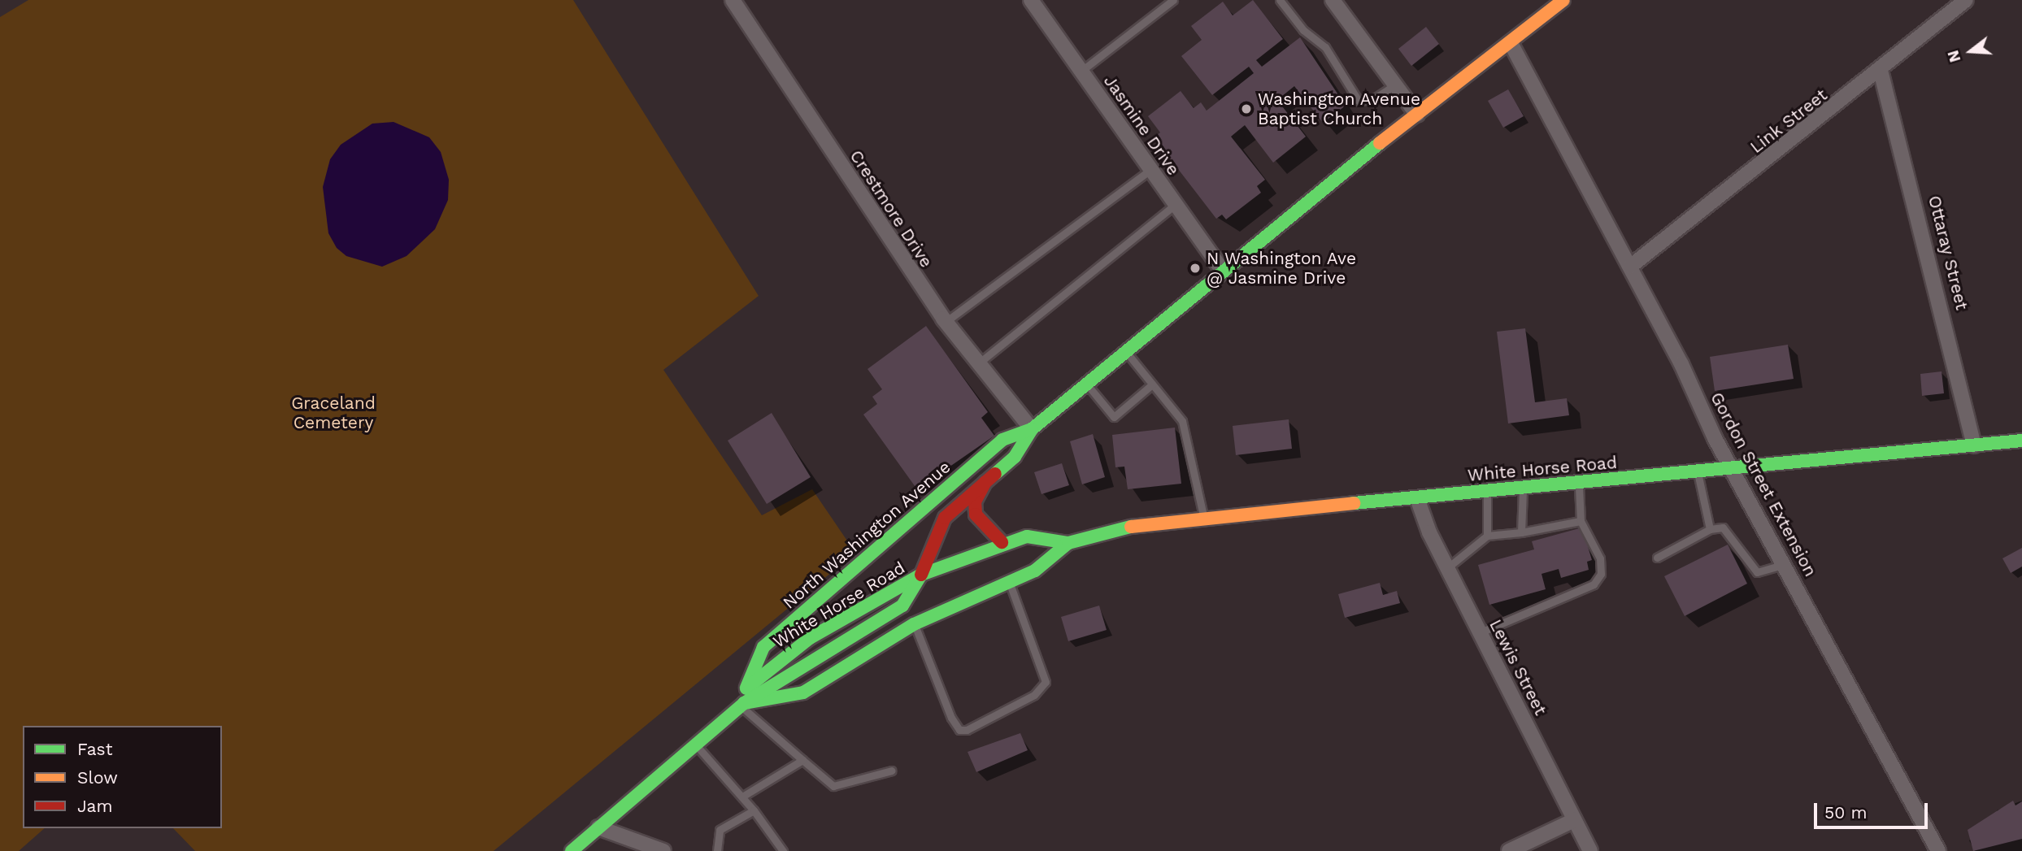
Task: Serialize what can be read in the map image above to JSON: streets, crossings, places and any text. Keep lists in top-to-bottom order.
{
  "streets": {
    "main road": ["White Horse Road", "North Washington Avenue"],
    "street": [
      "Link Street",
      "Jasmine Drive",
      "Crestmore Drive",
      "Ottaray Street",
      "Gordon Street Extension",
      "Lewis Street"
    ]
  },
  "crossings": [
    ["Link Street", "Ottaray Street"],
    ["Link Street", "Gordon Street Extension"],
    ["Jasmine Drive", "North Washington Avenue"],
    ["Crestmore Drive", "North Washington Avenue"],
    ["Ottaray Street", "White Horse Road"],
    ["White Horse Road", "Gordon Street Extension"],
    ["White Horse Road", "North Washington Avenue"],
    ["White Horse Road", "Lewis Street"],
    ["Gordon Street Extension", "North Washington Avenue"]
  ],
  "parks": ["Graceland Cemetery"],
  "places": ["Washington Avenue Baptist Church", "N Washington Ave @ Jasmine Drive"],
  "legend": ["Fast", "Slow", "Jam"],
  "scale_bar": "50 m",
  "north": "left"
}
